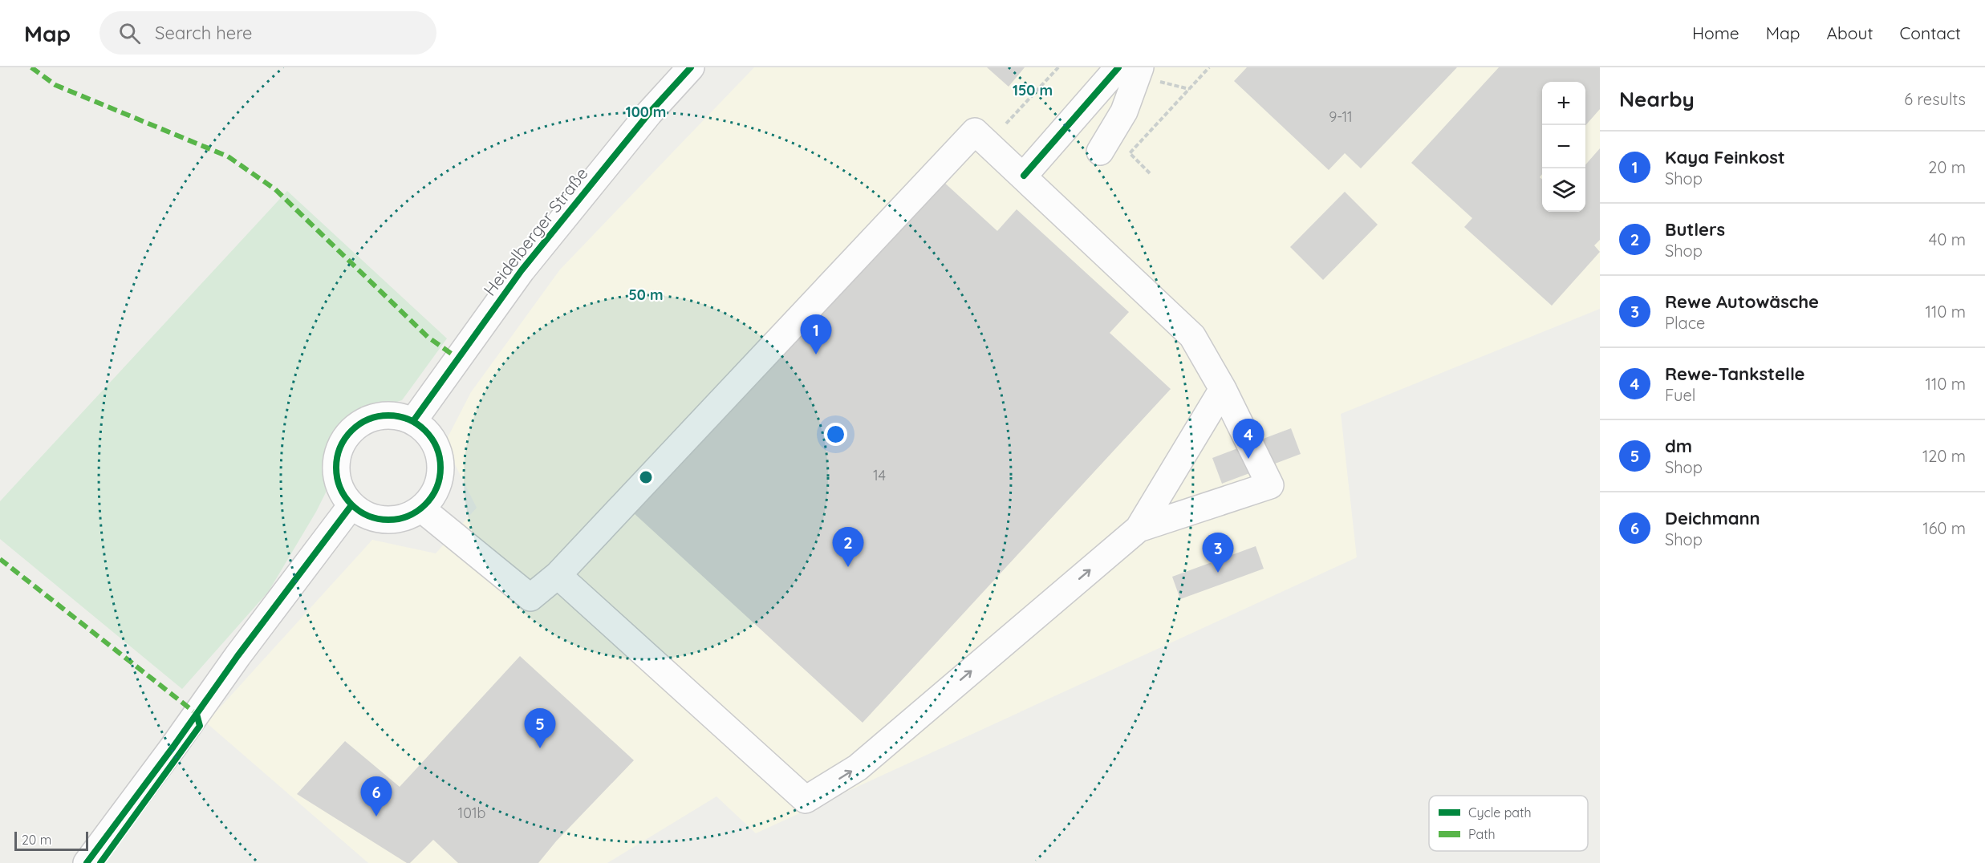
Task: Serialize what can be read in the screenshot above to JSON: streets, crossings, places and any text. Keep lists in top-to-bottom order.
{
  "streets": {
    "street": ["Heidelberger Straße"]
  },
  "house_numbers": ["9-11", "14", "101b"],
  "legend": ["Cycle path", "Path"],
  "scale_bar": "20 m",
  "page": {
    "header": "Map",
    "search": "Search here",
    "nav": [
      "Home",
      "Map",
      "About",
      "Contact"
    ],
    "heading": ["Nearby", "6 results"],
    "map_buttons": ["+", "−"],
    "list": [
      {
        "mark": "1",
        "name": "Kaya Feinkost",
        "note": "Shop",
        "value": "20 m"
      },
      {
        "mark": "2",
        "name": "Butlers",
        "note": "Shop",
        "value": "40 m"
      },
      {
        "mark": "3",
        "name": "Rewe Autowäsche",
        "note": "Place",
        "value": "110 m"
      },
      {
        "mark": "4",
        "name": "Rewe-Tankstelle",
        "note": "Fuel",
        "value": "110 m"
      },
      {
        "mark": "5",
        "name": "dm",
        "note": "Shop",
        "value": "120 m"
      },
      {
        "mark": "6",
        "name": "Deichmann",
        "note": "Shop",
        "value": "160 m"
      }
    ],
    "pins": [
      "1",
      "4",
      "2",
      "3",
      "5",
      "6"
    ],
    "scale": "20 m"
  },
  "rings": ["150 m", "100 m", "50 m"]
}
